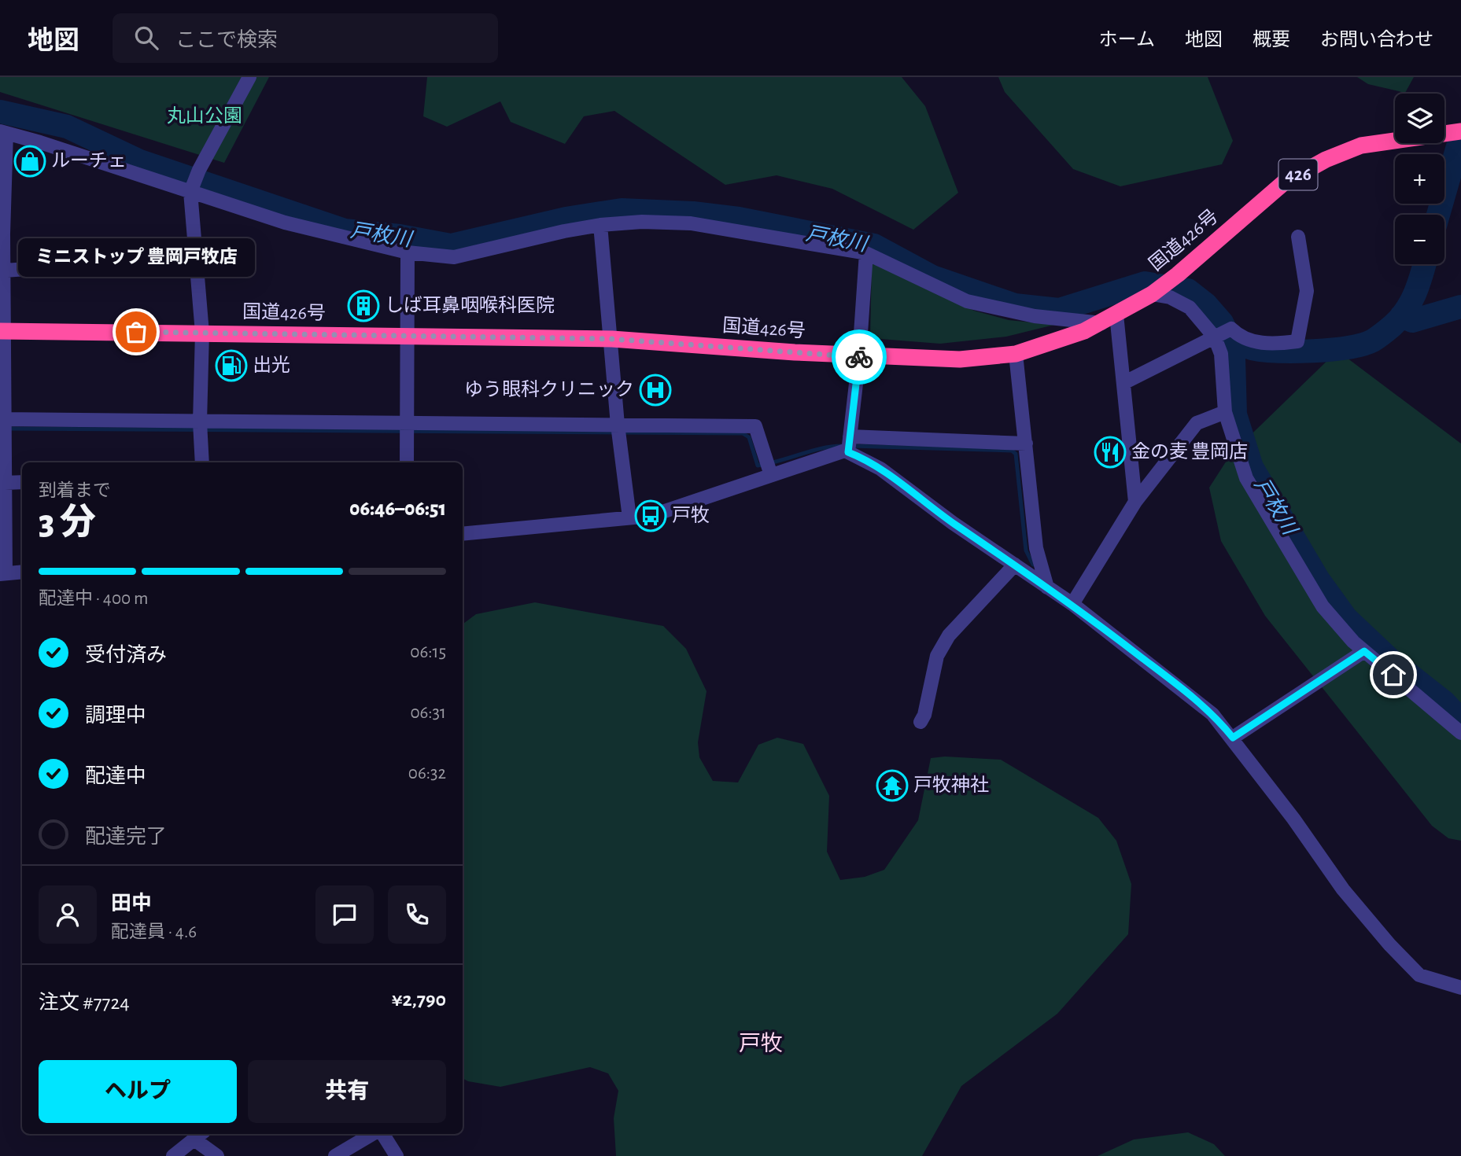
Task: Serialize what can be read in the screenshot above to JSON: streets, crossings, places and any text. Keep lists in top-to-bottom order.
{
  "streets": {
    "highway": ["426", "国道426号"]
  },
  "districts": ["戸牧"],
  "water": ["戸枚川"],
  "parks": ["丸山公園"],
  "places": {
    "shop": ["ルーチェ"],
    "building": ["しば耳鼻咽喉科医院"],
    "other": ["ミニストップ 豊岡戸牧店"],
    "fuel station": ["出光"],
    "hospital": ["ゆう眼科クリニック"],
    "restaurant": ["金の麦 豊岡店"],
    "bus stop": ["戸牧"],
    "temple": ["戸牧神社"]
  },
  "page": {
    "header": "地図",
    "search": "ここで検索",
    "nav": [
      "ホーム",
      "地図",
      "概要",
      "お問い合わせ"
    ],
    "map_buttons": ["+", "−"],
    "bubble": "ミニストップ 豊岡戸牧店",
    "heading": ["3 分", "到着まで", "06:46–06:51"],
    "panel": [
      "田中",
      "配達員 · 4.6",
      "注文 #7724",
      "¥2,790"
    ],
    "bar": "配達中 · 400 m",
    "list": [
      ["受付済み", "06:15"],
      ["調理中", "06:31"],
      ["配達中", "06:32"],
      "配達完了"
    ],
    "buttons": ["ヘルプ", "共有"]
  }
}
